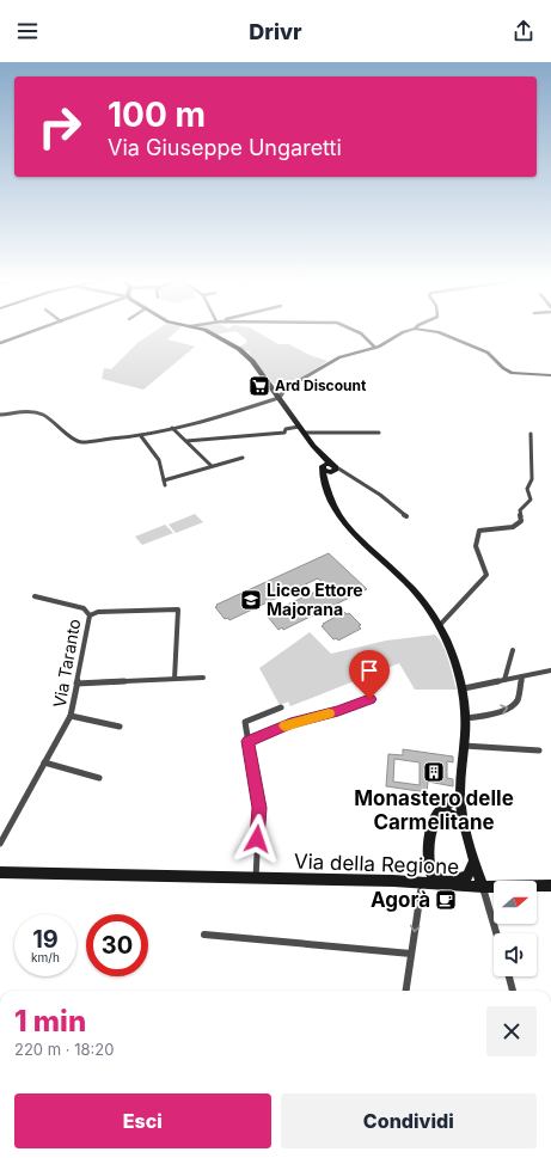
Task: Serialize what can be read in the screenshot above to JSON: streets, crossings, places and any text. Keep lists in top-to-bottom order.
{
  "streets": {
    "main road": ["Via della Regione"],
    "street": ["Via Taranto"]
  },
  "places": {
    "supermarket": ["Ard Discount"],
    "school or university": ["Liceo Ettore Majorana"],
    "building": ["Monastero delle Carmelitane"],
    "cafe": ["Agorà"]
  },
  "north": "right",
  "page": {
    "header": "Drivr",
    "turn": ["100 m", "Via Giuseppe Ungaretti"],
    "speed": "19 km/h",
    "limit": "30",
    "heading": ["1 min", "220 m · 18:20"],
    "buttons": ["Esci", "Condividi"]
  }
}
